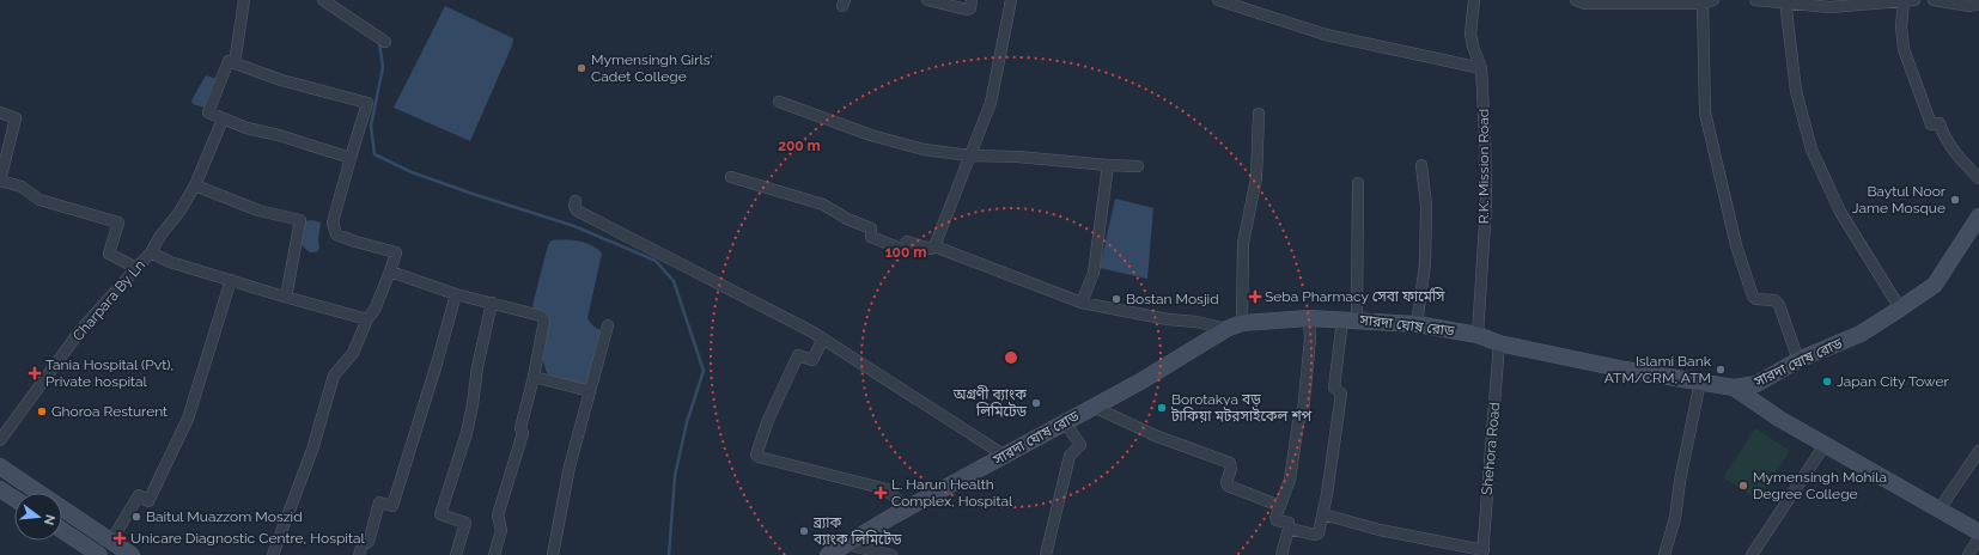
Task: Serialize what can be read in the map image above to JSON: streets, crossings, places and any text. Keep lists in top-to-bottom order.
{
  "streets": {
    "main road": ["সারদা ঘোষ রোড"],
    "street": ["R.K. Mission Road", "Charpara By Ln", "Shehora Road"]
  },
  "crossings": [
    ["R.K. Mission Road", "সারদা ঘোষ রোড"],
    ["সারদা ঘোষ রোড", "Shehora Road"]
  ],
  "places": {
    "other": [
      "Mymensingh Girls' Cadet College",
      "Baytul Noor Jame Mosque",
      "Bostan Mosjid",
      "Islami Bank ATM/CRM, ATM",
      "Japan City Tower",
      "অগ্রণী ব্যাংক লিমিটেড",
      "Borotakya বড় টাকিয়া মটরসাইকেল শপ",
      "Ghoroa Resturent",
      "Mymensingh Mohila Degree College",
      "Baitul Muazzom Moszid",
      "ব্র্যাক ব্যাংক লিমিটেড"
    ],
    "health": [
      "Seba Pharmacy সেবা ফার্মেসি",
      "Tania Hospital (Pvt), Private hospital",
      "L. Harun Health Complex, Hospital",
      "Unicare Diagnostic Centre, Hospital"
    ]
  },
  "north": "right",
  "rings": ["200 m", "100 m"]
}
